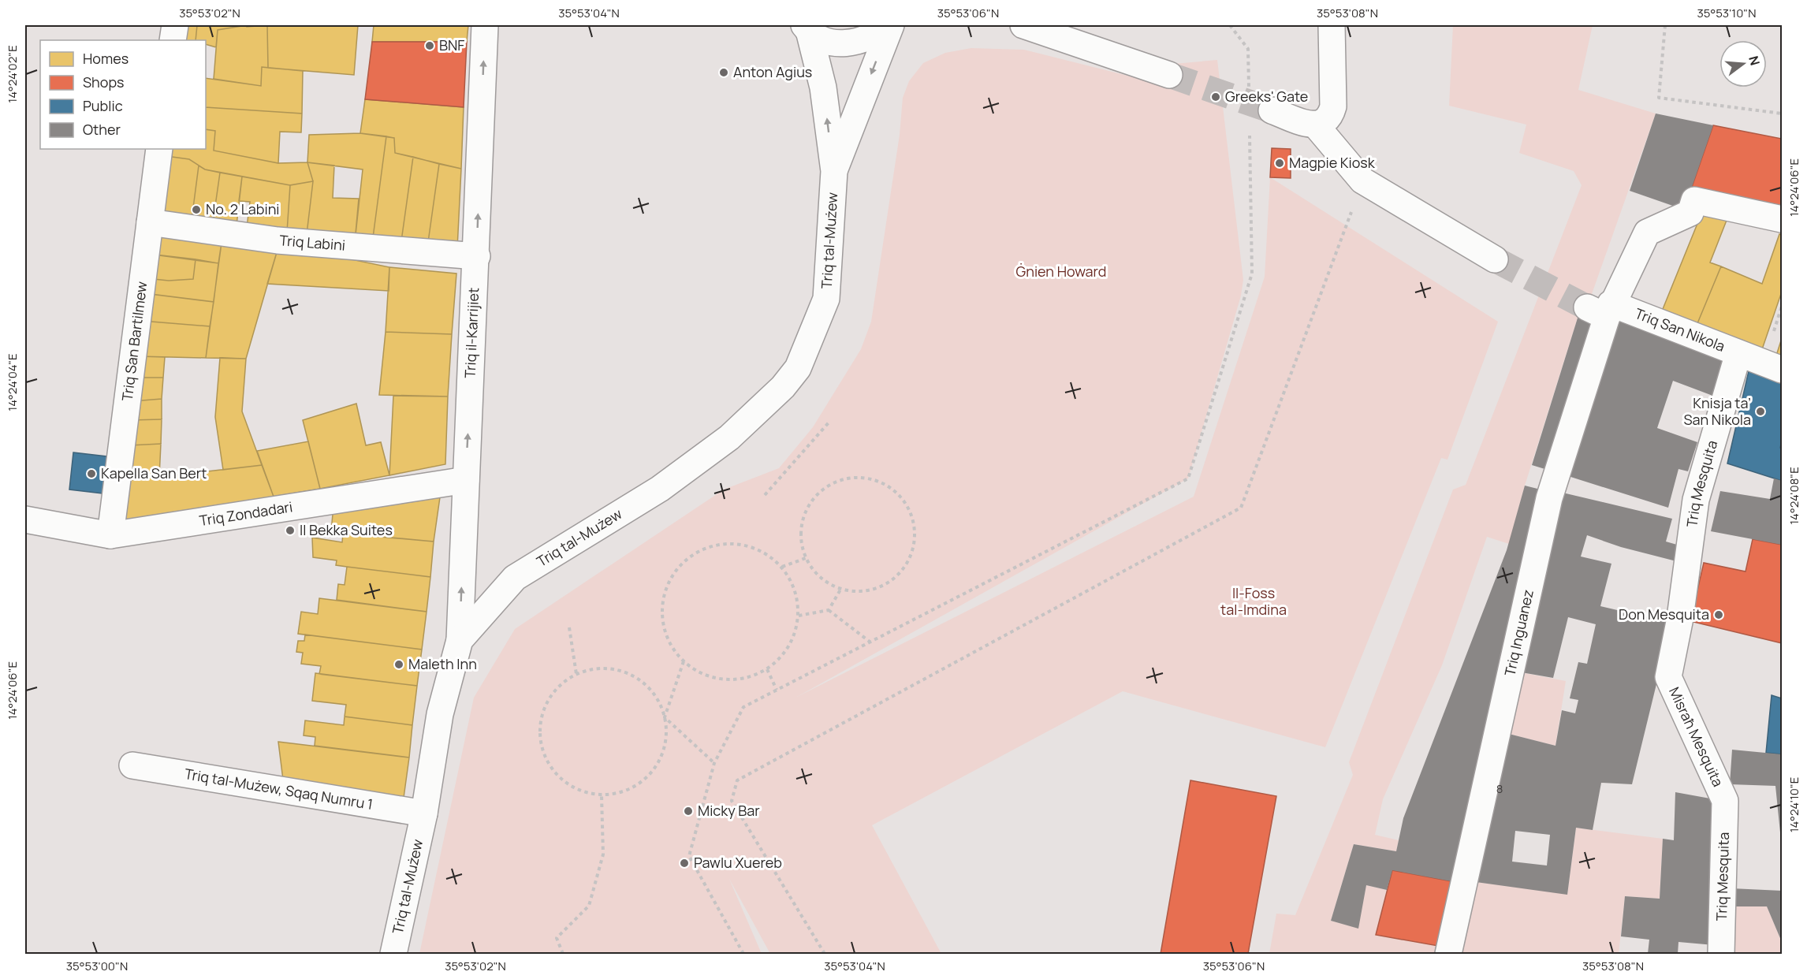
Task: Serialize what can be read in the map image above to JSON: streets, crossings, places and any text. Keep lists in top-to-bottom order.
{
  "streets": {
    "street": [
      "Triq tal-Mużew",
      "Triq Labini",
      "Triq San Nikola",
      "Triq il-Karrijiet",
      "Triq San Bartilmew",
      "Triq Mesquita",
      "Triq Zondadari",
      "Triq Inguanez",
      "Misraħ Mesquita",
      "Triq tal-Mużew, Sqaq Numru 1"
    ]
  },
  "crossings": [
    ["Triq tal-Mużew", "Triq il-Karrijiet"],
    ["Triq tal-Mużew", "Triq tal-Mużew, Sqaq Numru 1"],
    ["Triq Labini", "Triq il-Karrijiet"],
    ["Triq Labini", "Triq San Bartilmew"],
    ["Triq San Nikola", "Triq Mesquita"],
    ["Triq San Nikola", "Triq Inguanez"],
    ["Triq il-Karrijiet", "Triq Zondadari"],
    ["Triq San Bartilmew", "Triq Zondadari"],
    ["Triq Mesquita", "Misraħ Mesquita"]
  ],
  "one_way": ["Triq il-Karrijiet"],
  "parks": ["Ġnien Howard", "Il-Foss tal-Imdina"],
  "places": [
    "BNF",
    "Anton Agius",
    "Greeks' Gate",
    "Magpie Kiosk",
    "No. 2 Labini",
    "Knisja ta’ San Nikola",
    "Kapella San Bert",
    "Il Bekka Suites",
    "Don Mesquita",
    "Maleth Inn",
    "Micky Bar",
    "Pawlu Xuereb"
  ],
  "house_numbers": ["8"],
  "legend": [
    "Homes",
    "Shops",
    "Public",
    "Other"
  ],
  "north": "right",
  "coordinates": [
    "35°53'02\"N",
    "35°53'04\"N",
    "35°53'06\"N",
    "35°53'08\"N",
    "35°53'10\"N",
    "14°24'02\"E",
    "14°24'06\"E",
    "14°24'04\"E",
    "14°24'08\"E",
    "14°24'10\"E",
    "35°53'00\"N"
  ]
}
